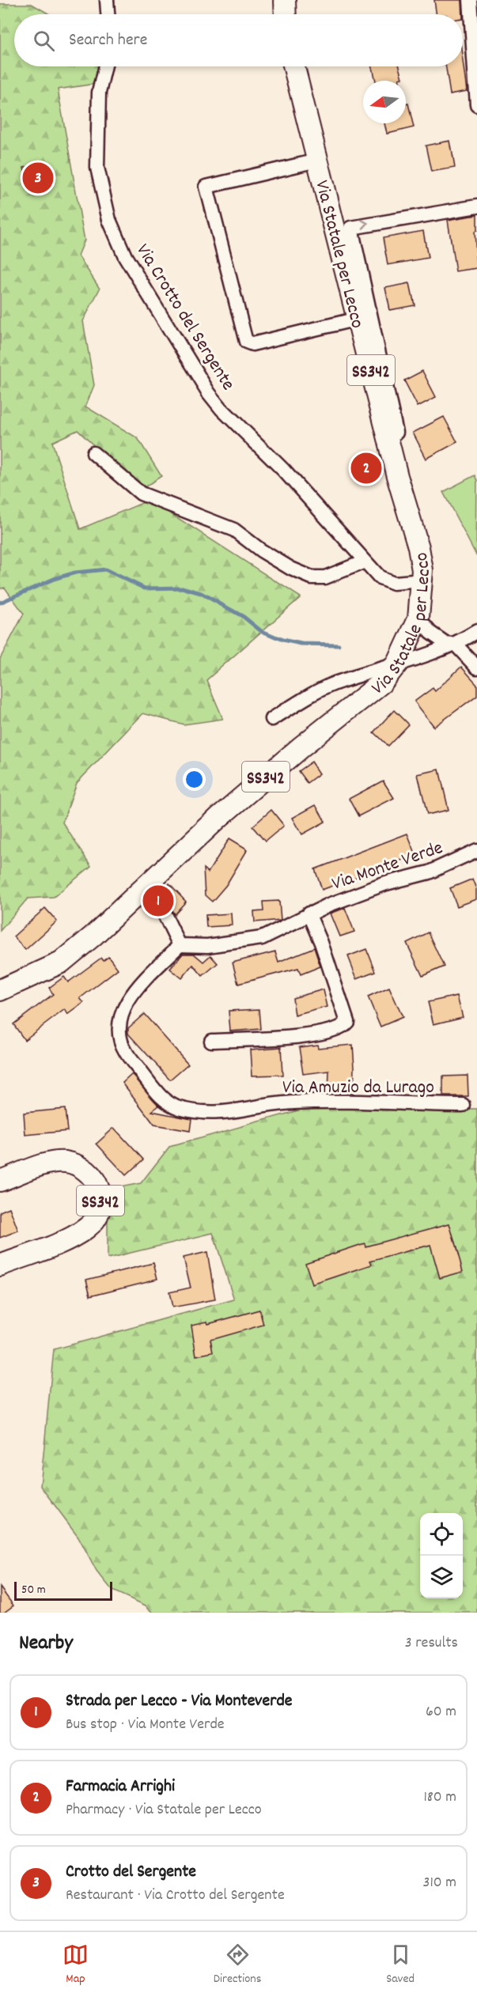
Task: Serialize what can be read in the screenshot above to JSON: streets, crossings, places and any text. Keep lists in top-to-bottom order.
{
  "streets": {
    "main road": ["Via Statale per Lecco", "SS342"],
    "street": ["Via Crotto del Sergente", "Via Monte Verde", "Via Amuzio da Lurago"]
  },
  "crossings": [
    ["Via Statale per Lecco", "Via Crotto del Sergente"],
    ["Via Monte Verde", "Via Amuzio da Lurago"]
  ],
  "scale_bar": "50 m",
  "north": "left",
  "page": {
    "search": "Search here",
    "pins": ["3", "2", "1"],
    "scale": "50 m",
    "heading": ["Nearby", "3 results"],
    "list": [
      {
        "mark": "1",
        "name": "Strada per Lecco - Via Monteverde",
        "note": "Bus stop · Via Monte Verde",
        "value": "60 m"
      },
      {
        "mark": "2",
        "name": "Farmacia Arrighi",
        "note": "Pharmacy · Via Statale per Lecco",
        "value": "180 m"
      },
      {
        "mark": "3",
        "name": "Crotto del Sergente",
        "note": "Restaurant · Via Crotto del Sergente",
        "value": "310 m"
      }
    ],
    "nav": ["Map", "Directions", "Saved"]
  }
}
